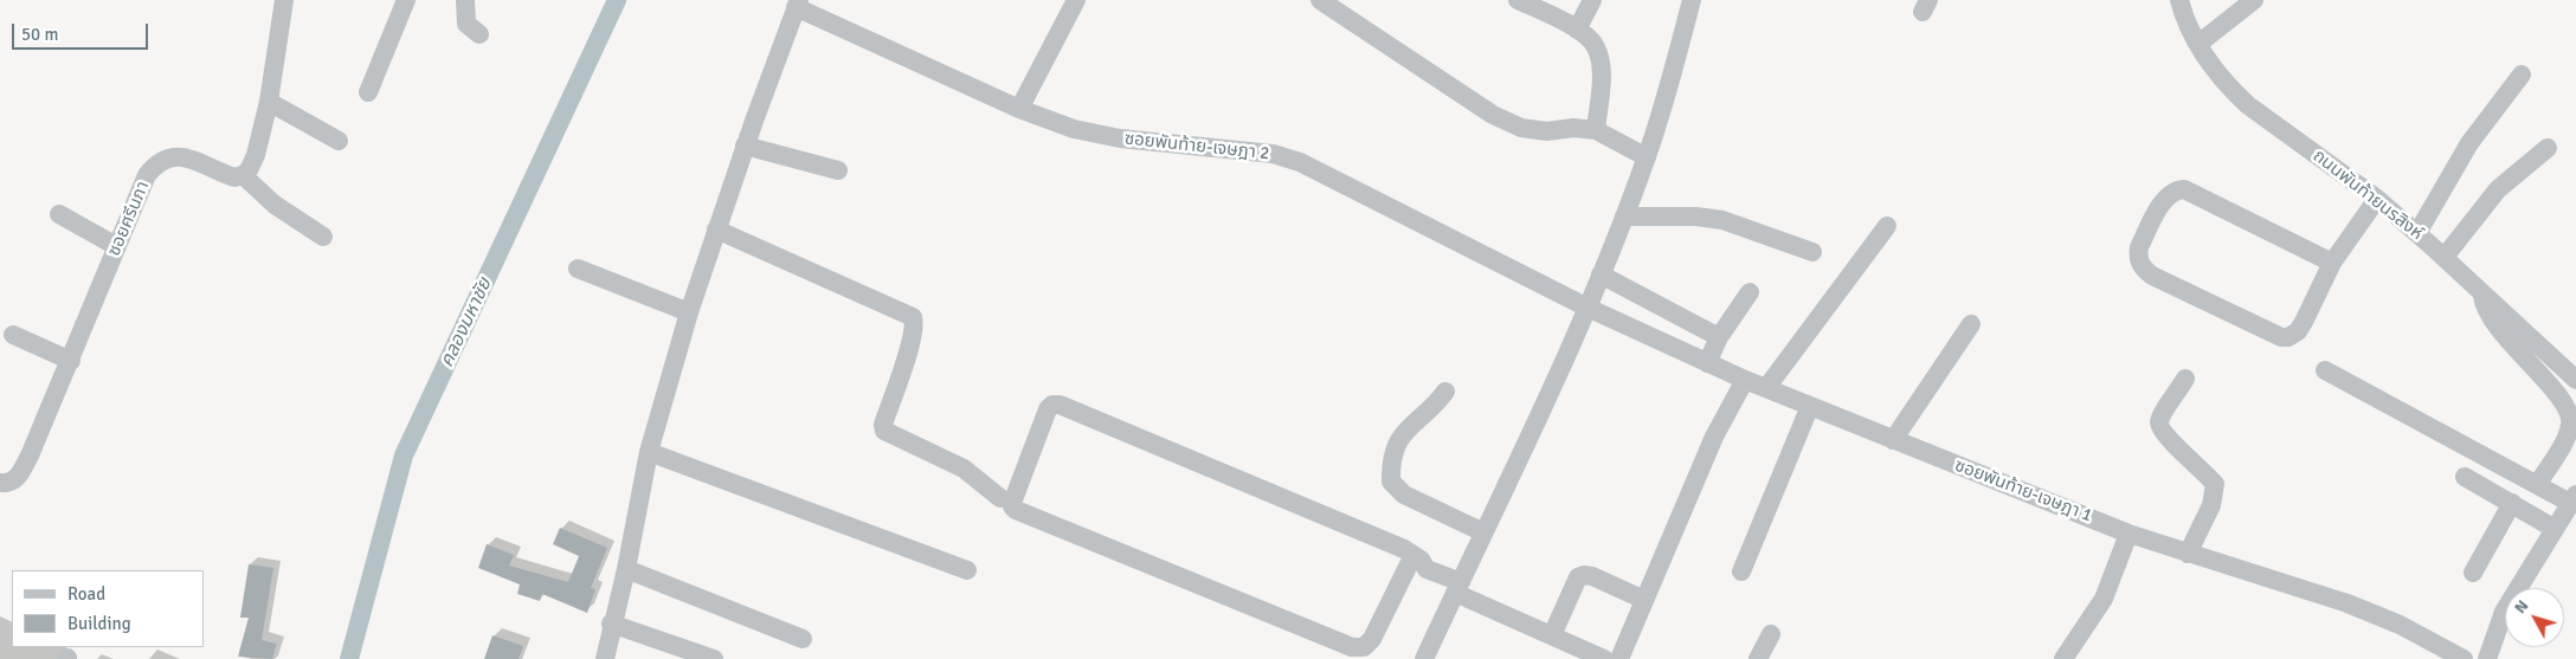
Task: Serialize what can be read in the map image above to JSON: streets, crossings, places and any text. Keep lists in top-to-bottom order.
{
  "streets": {
    "street": [
      "ซอยพันท้าย-เจษฎา 2",
      "ถนนพันท้ายนรสิงห์",
      "ซอยศรีนภา",
      "ซอยพันท้าย-เจษฎา 1"
    ]
  },
  "crossings": [
    ["ซอยพันท้าย-เจษฎา 2", "ซอยพันท้าย-เจษฎา 1"]
  ],
  "water": ["คลองมหาชัย"],
  "legend": ["Road", "Building"],
  "scale_bar": "50 m",
  "north": "top left"
}
